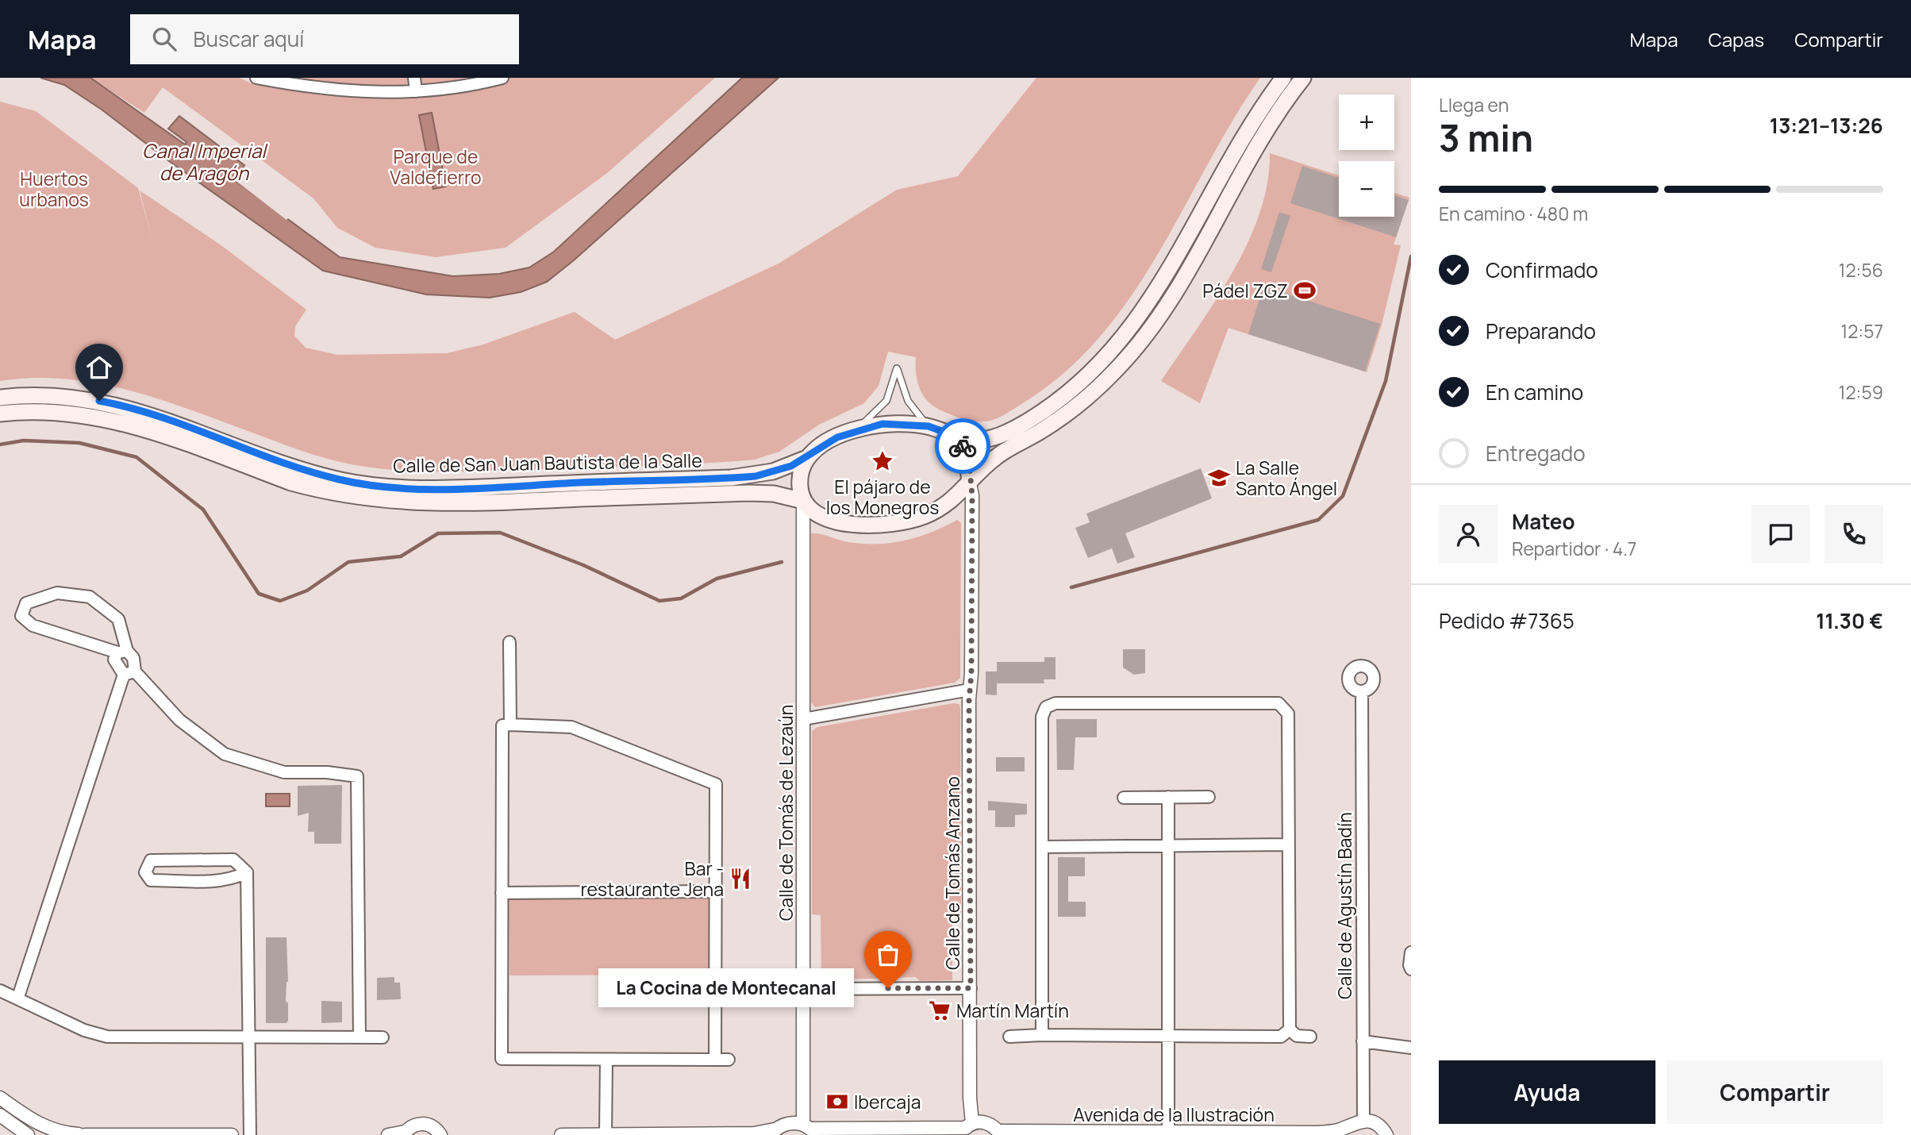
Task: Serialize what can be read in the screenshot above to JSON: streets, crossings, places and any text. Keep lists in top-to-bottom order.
{
  "streets": {
    "main road": ["Calle de San Juan Bautista de la Salle"],
    "street": [
      "Calle de Tomás de Lezaún",
      "Calle de Tomás Anzano",
      "Calle de Agustín Badín",
      "Avenida de la Ilustración"
    ]
  },
  "crossings": [
    ["Calle de San Juan Bautista de la Salle", "Calle de Tomás de Lezaún"],
    ["Calle de San Juan Bautista de la Salle", "Calle de Tomás Anzano"],
    ["Calle de Tomás de Lezaún", "Calle de Tomás Anzano"],
    ["Calle de Tomás Anzano", "Avenida de la Ilustración"],
    ["Calle de Agustín Badín", "Avenida de la Ilustración"]
  ],
  "water": ["Canal Imperial de Aragón"],
  "parks": ["Parque de Valdefierro", "Huertos urbanos"],
  "places": {
    "sports": ["Pádel ZGZ"],
    "place": ["El pájaro de los Monegros"],
    "school or university": ["La Salle Santo Ángel"],
    "restaurant": ["Bar - restaurante Jena"],
    "other": ["La Cocina de Montecanal"],
    "supermarket": ["Martín Martín"],
    "bank": ["Ibercaja"]
  },
  "page": {
    "header": "Mapa",
    "search": "Buscar aquí",
    "nav": ["Mapa", "Capas", "Compartir"],
    "heading": ["3 min", "Llega en", "13:21–13:26"],
    "panel": [
      "Mateo",
      "Repartidor · 4.7",
      "Pedido #7365",
      "11.30 €"
    ],
    "map_buttons": ["+", "−"],
    "bar": "En camino · 480 m",
    "list": [
      ["Confirmado", "12:56"],
      ["Preparando", "12:57"],
      ["En camino", "12:59"],
      "Entregado"
    ],
    "bubble": "La Cocina de Montecanal",
    "buttons": ["Ayuda", "Compartir"]
  }
}
